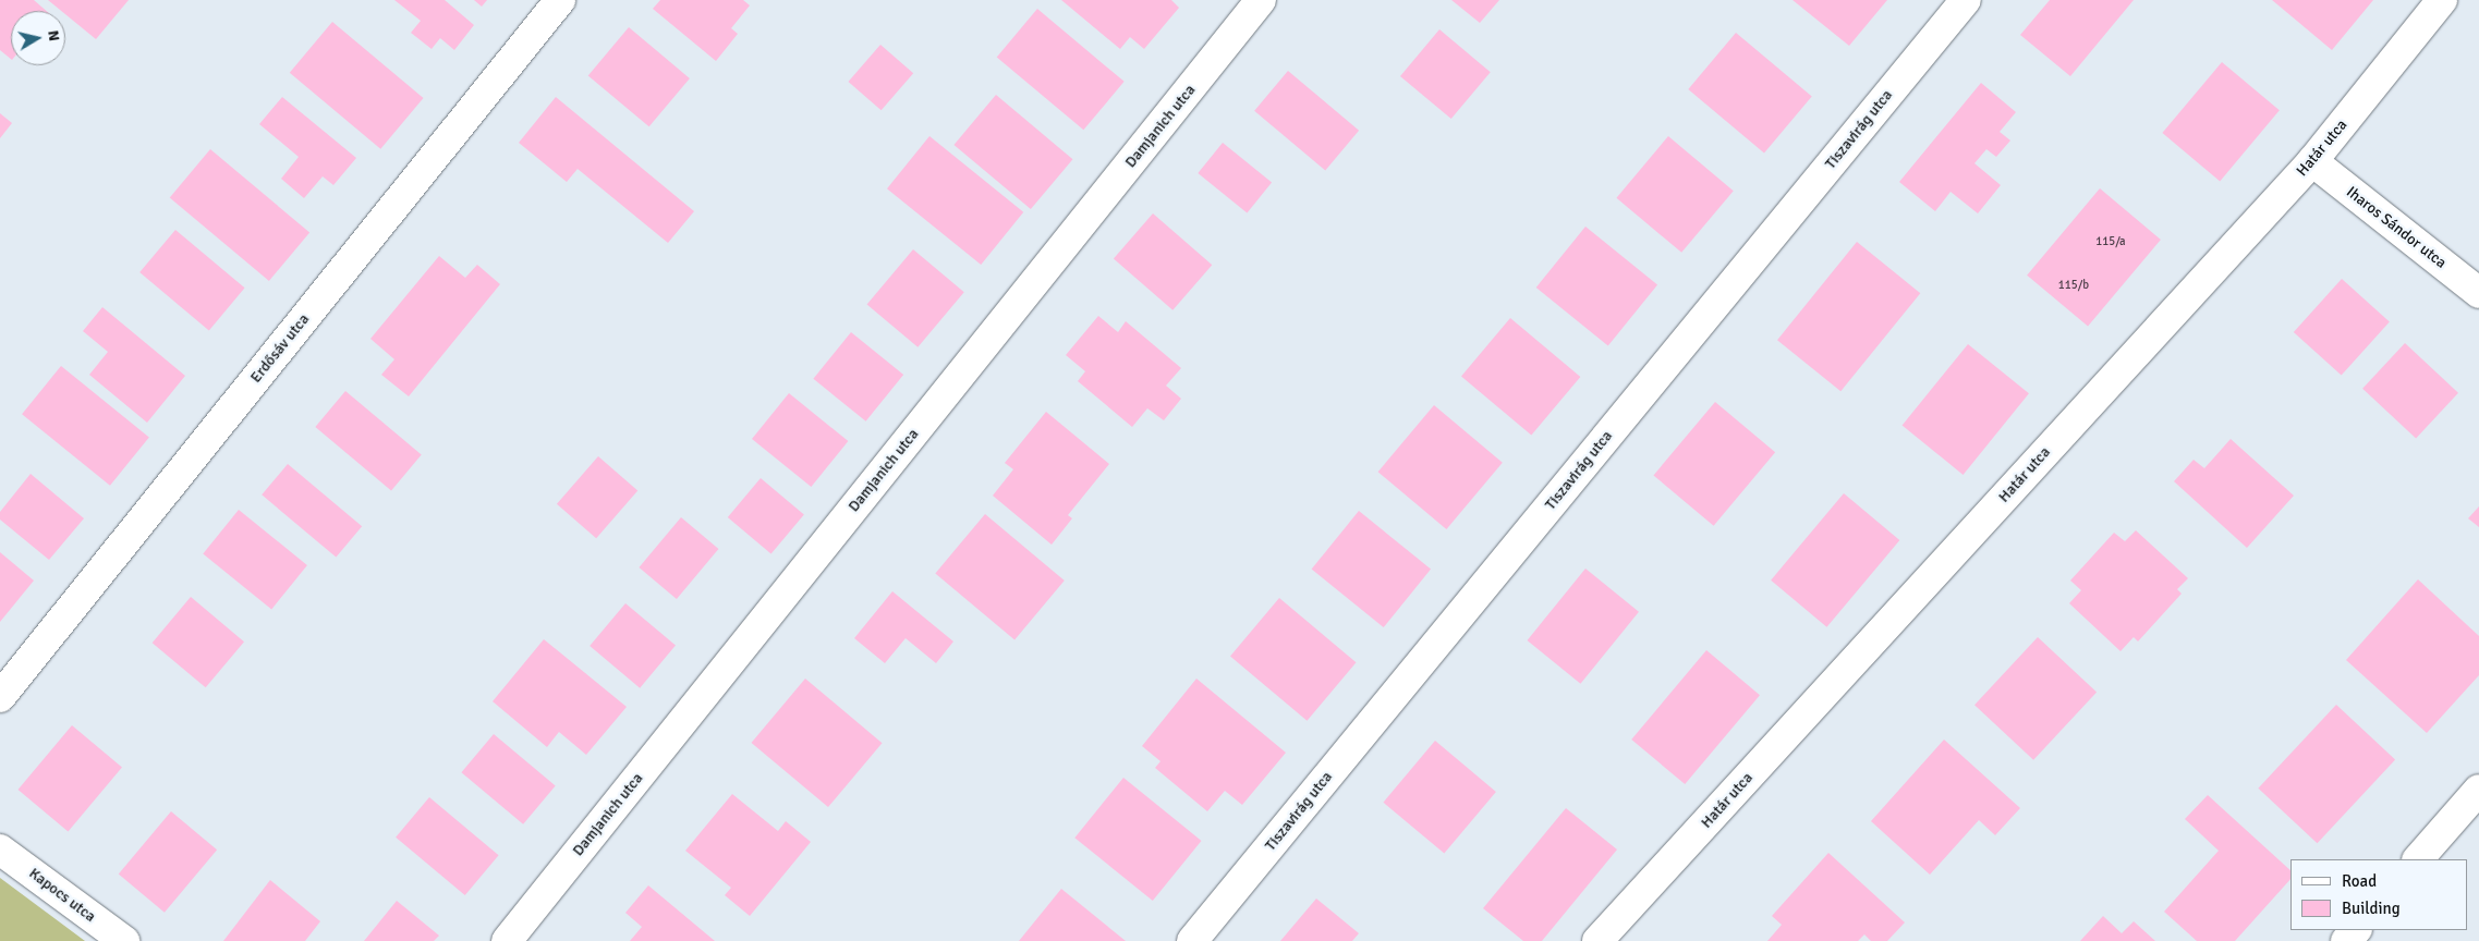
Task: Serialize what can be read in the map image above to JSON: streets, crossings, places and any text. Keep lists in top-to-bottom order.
{
  "streets": {
    "street": [
      "Damjanich utca",
      "Tiszavirág utca",
      "Határ utca",
      "Iharos Sándor utca",
      "Erdősáv utca",
      "Kapocs utca"
    ]
  },
  "crossings": [
    ["Határ utca", "Iharos Sándor utca"]
  ],
  "house_numbers": ["115/a", "115/b"],
  "legend": ["Road", "Building"],
  "north": "right"
}
